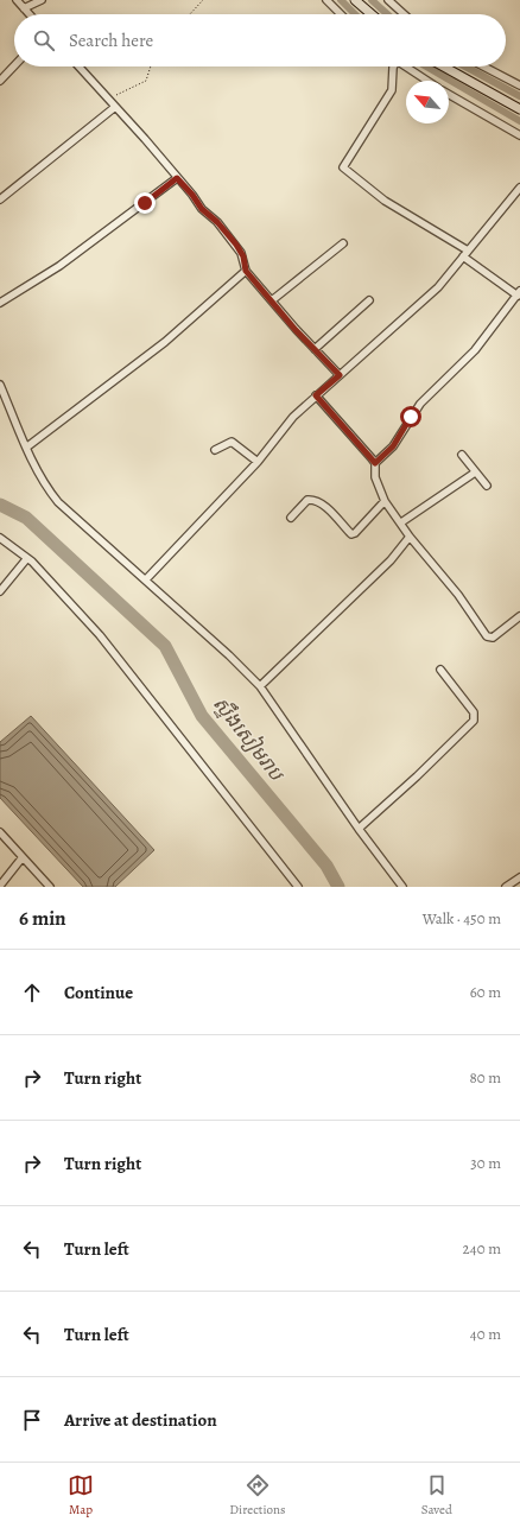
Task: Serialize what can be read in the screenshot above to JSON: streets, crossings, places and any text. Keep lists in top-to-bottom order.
{
  "water": ["ស្ទឹងសៀមរាប"],
  "north": "top left",
  "page": {
    "search": "Search here",
    "heading": ["6 min", "Walk · 450 m"],
    "list": [
      ["Continue", "60 m"],
      ["Turn right", "80 m"],
      ["Turn right", "30 m"],
      ["Turn left", "240 m"],
      ["Turn left", "40 m"],
      "Arrive at destination"
    ],
    "nav": ["Map", "Directions", "Saved"]
  }
}
